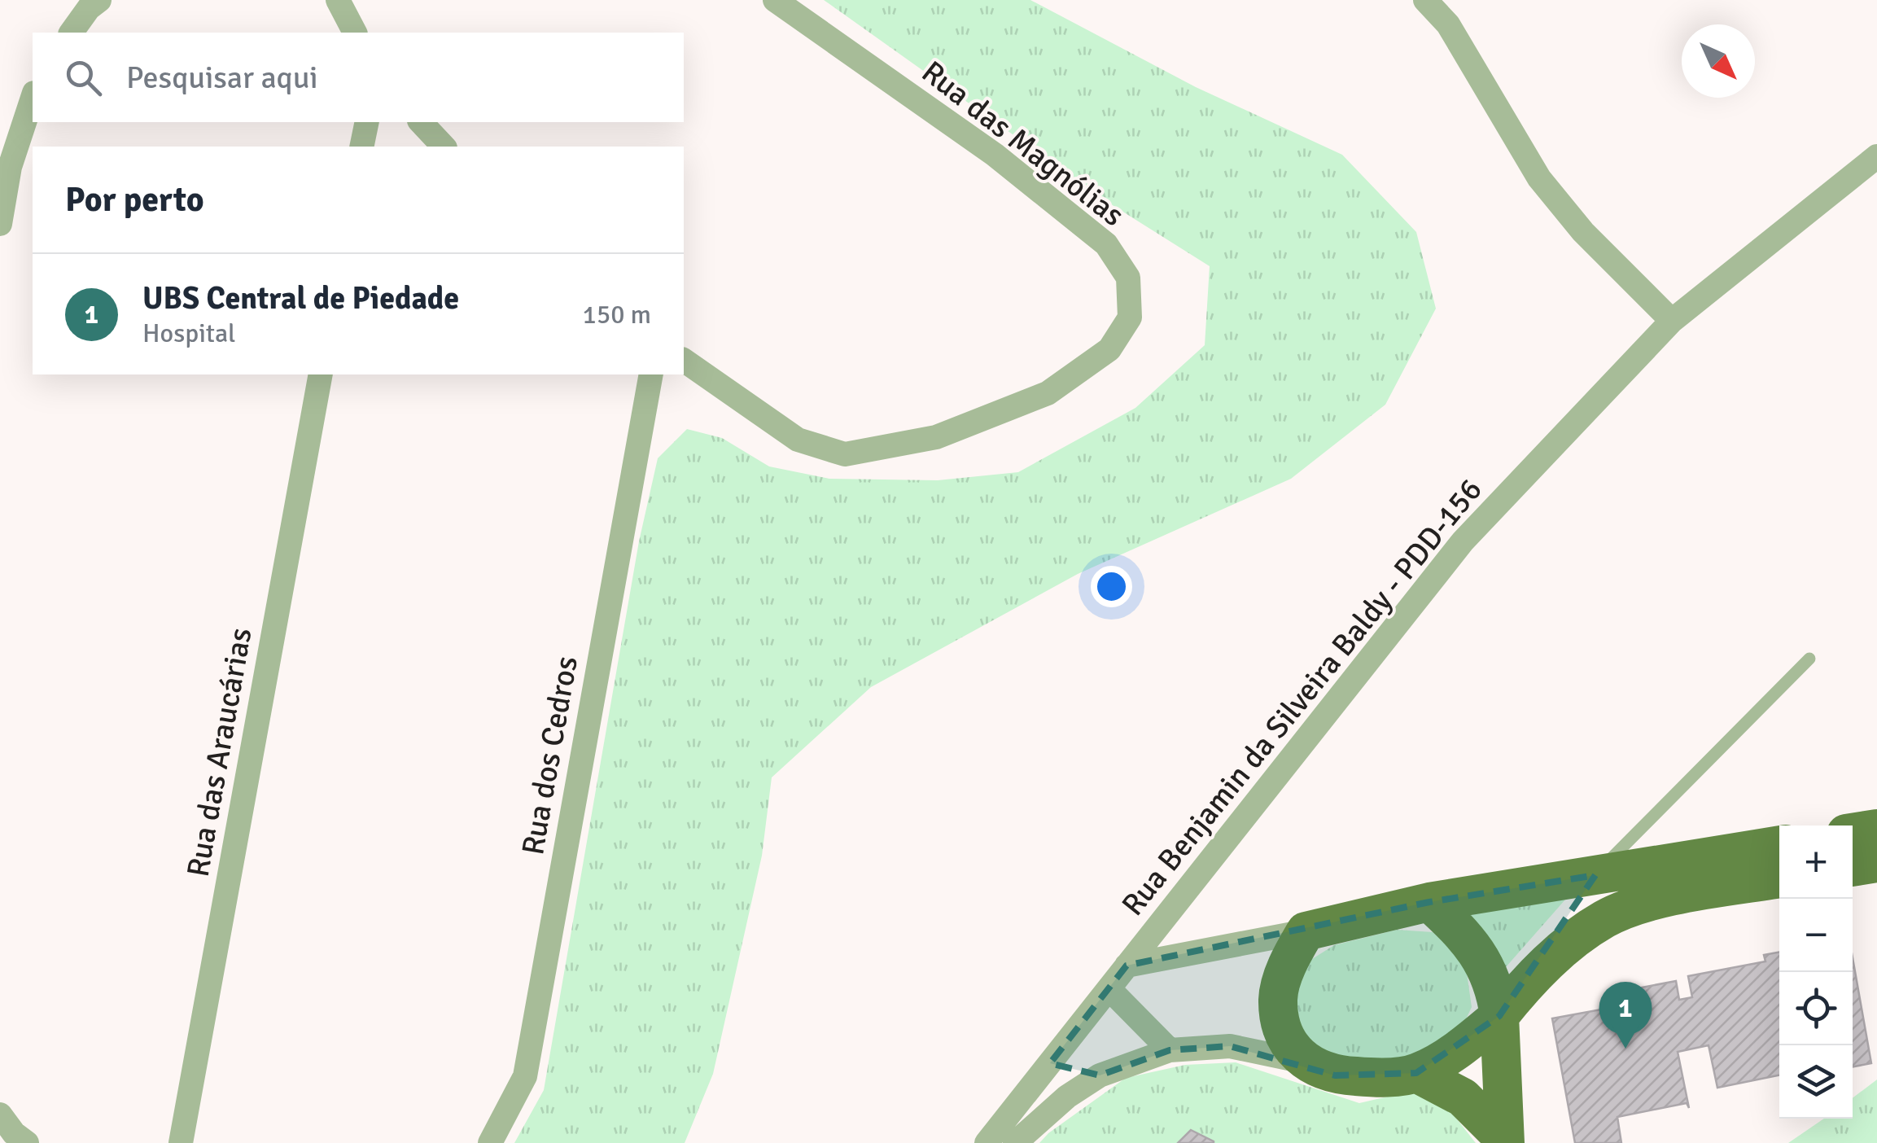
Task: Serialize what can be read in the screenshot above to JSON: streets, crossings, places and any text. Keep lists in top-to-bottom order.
{
  "streets": {
    "street": [
      "Rua das Magnólias",
      "Rua Benjamin da Silveira Baldy - PDD-156",
      "Rua das Araucárias",
      "Rua dos Cedros"
    ]
  },
  "north": "bottom right",
  "page": {
    "search": "Pesquisar aqui",
    "heading": "Por perto",
    "list": [
      {
        "mark": "1",
        "name": "UBS Central de Piedade",
        "note": "Hospital",
        "value": "150 m"
      }
    ],
    "map_buttons": ["+", "−"],
    "pins": "1"
  }
}
